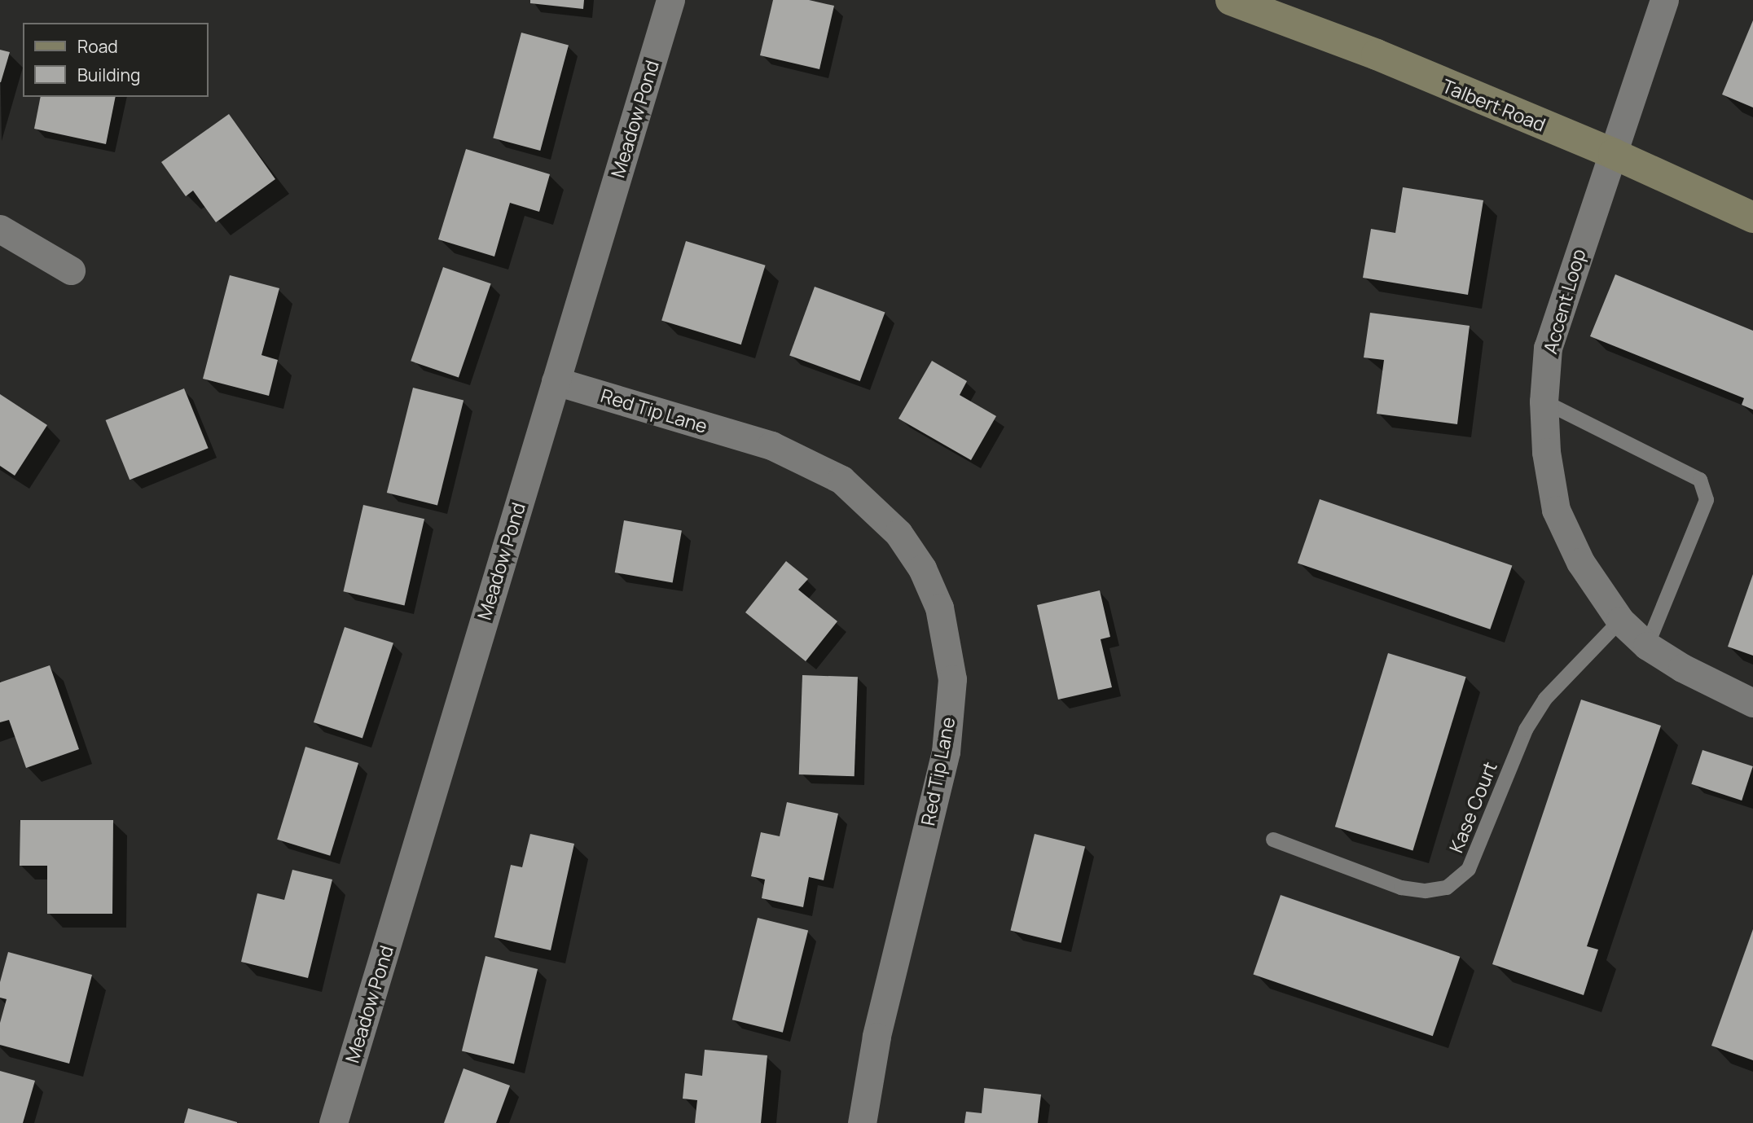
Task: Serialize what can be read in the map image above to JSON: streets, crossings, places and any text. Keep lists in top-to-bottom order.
{
  "streets": {
    "street": [
      "Talbert Road",
      "Meadow Pond",
      "Accent Loop",
      "Red Tip Lane"
    ],
    "lane": ["Kase Court"]
  },
  "crossings": [
    ["Talbert Road", "Accent Loop"],
    ["Meadow Pond", "Red Tip Lane"],
    ["Accent Loop", "Kase Court"]
  ],
  "legend": ["Road", "Building"]
}
